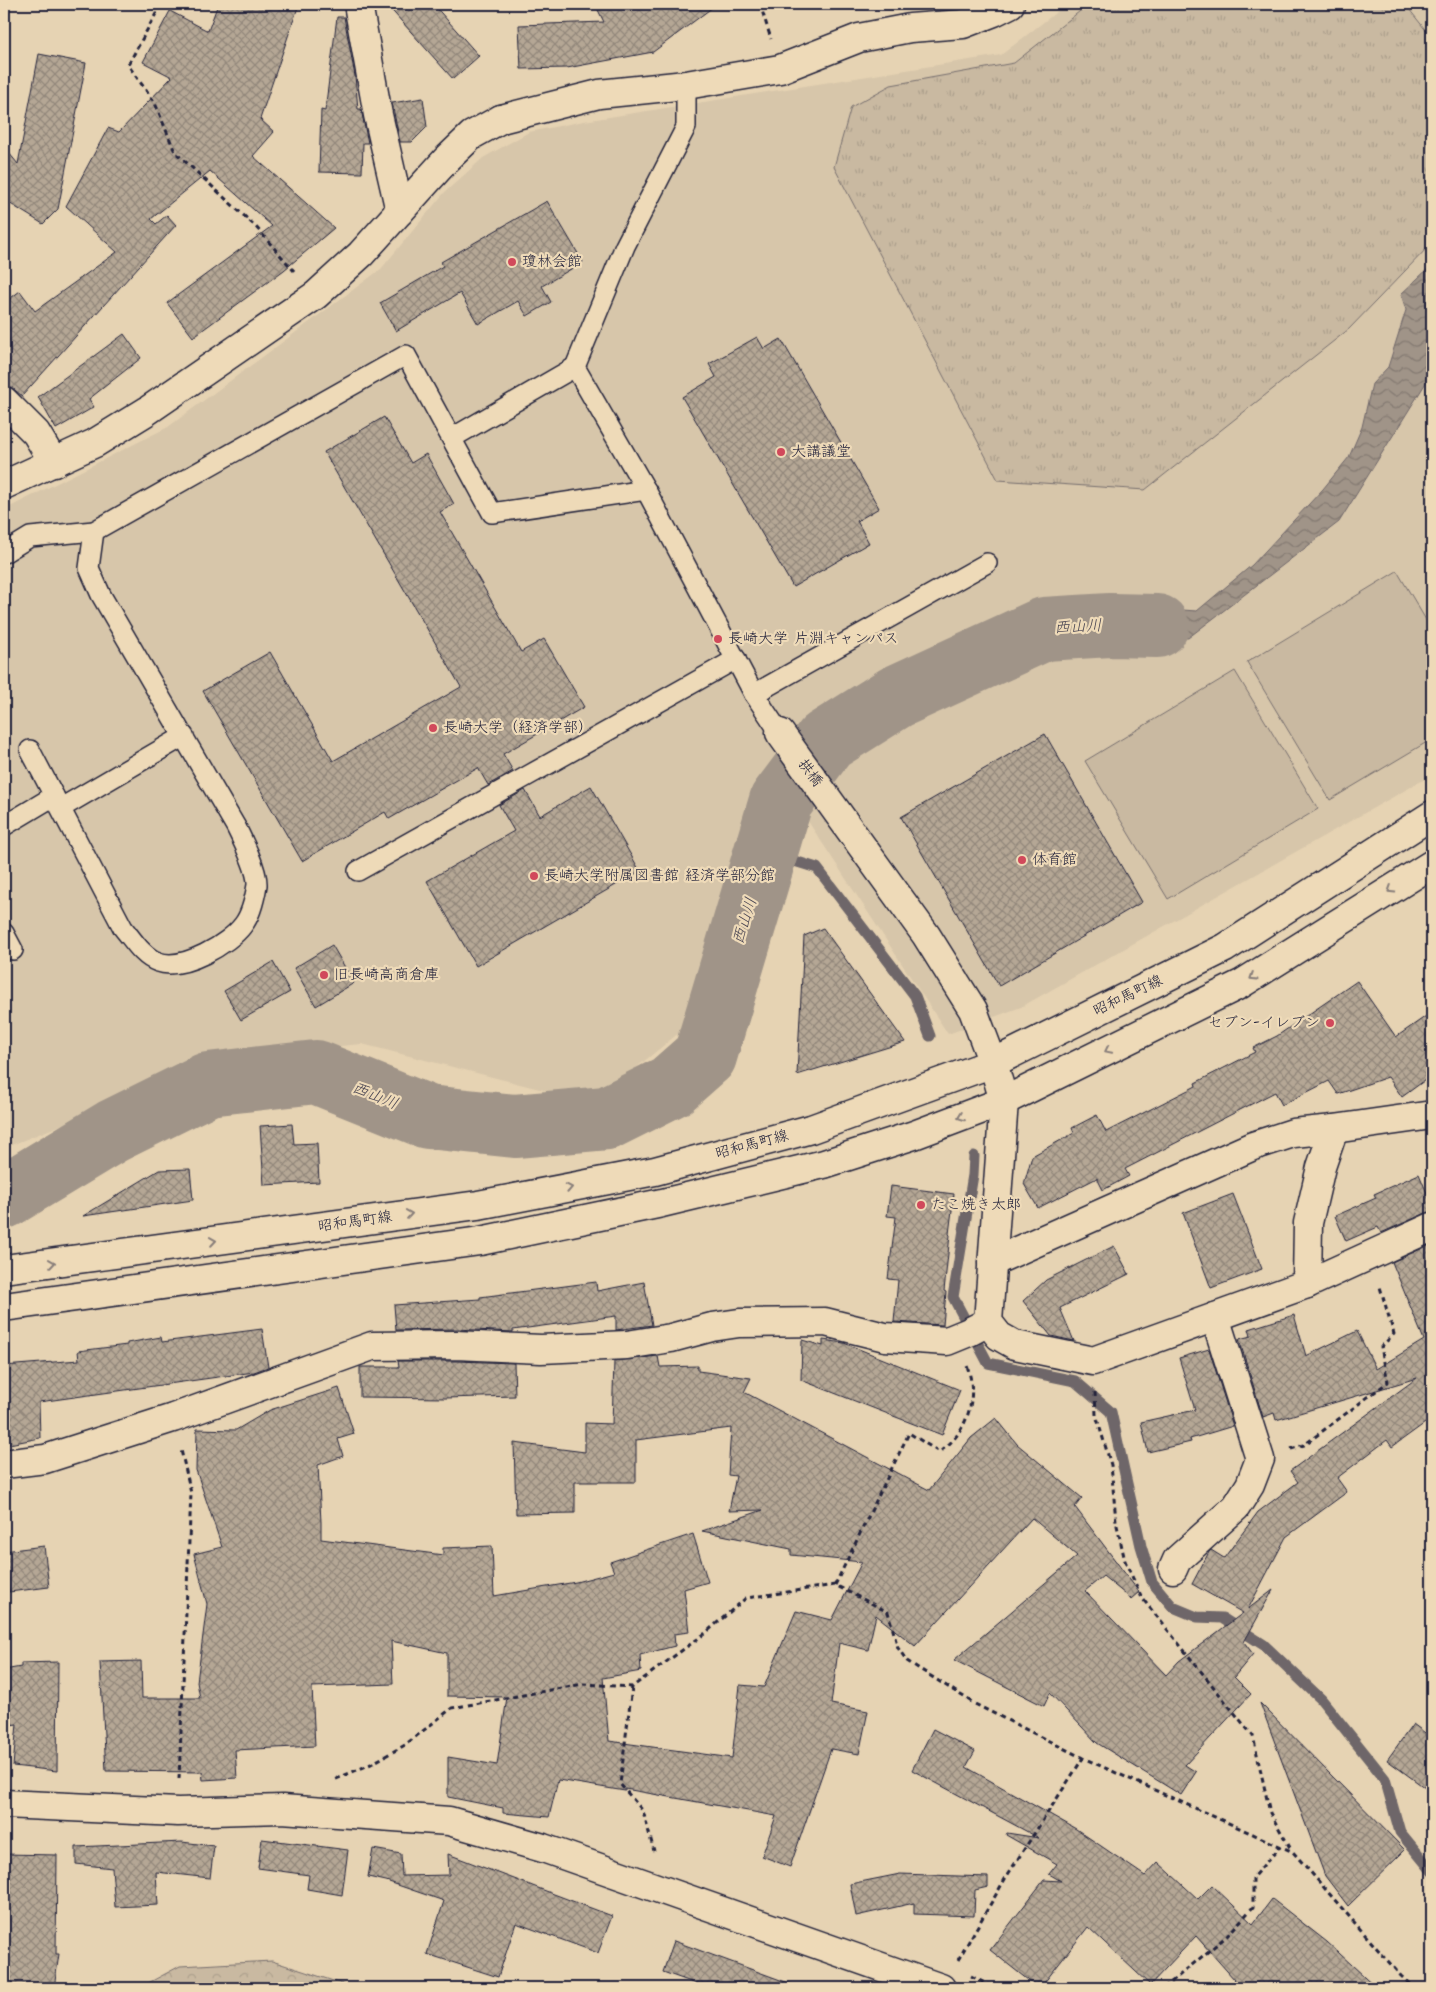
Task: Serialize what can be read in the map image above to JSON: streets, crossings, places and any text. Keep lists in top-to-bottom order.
{
  "streets": {
    "street": ["拱橋", "昭和馬町線"]
  },
  "crossings": [
    ["拱橋", "昭和馬町線"]
  ],
  "water": ["西山川"],
  "places": [
    "瓊林会館",
    "大講議堂",
    "長崎大学 片淵キャンパス",
    "長崎大学（経済学部）",
    "体育館",
    "長崎大学附属図書館 経済学部分館",
    "旧長崎高商倉庫",
    "セブン-イレブン",
    "たこ焼き太郎"
  ]
}
